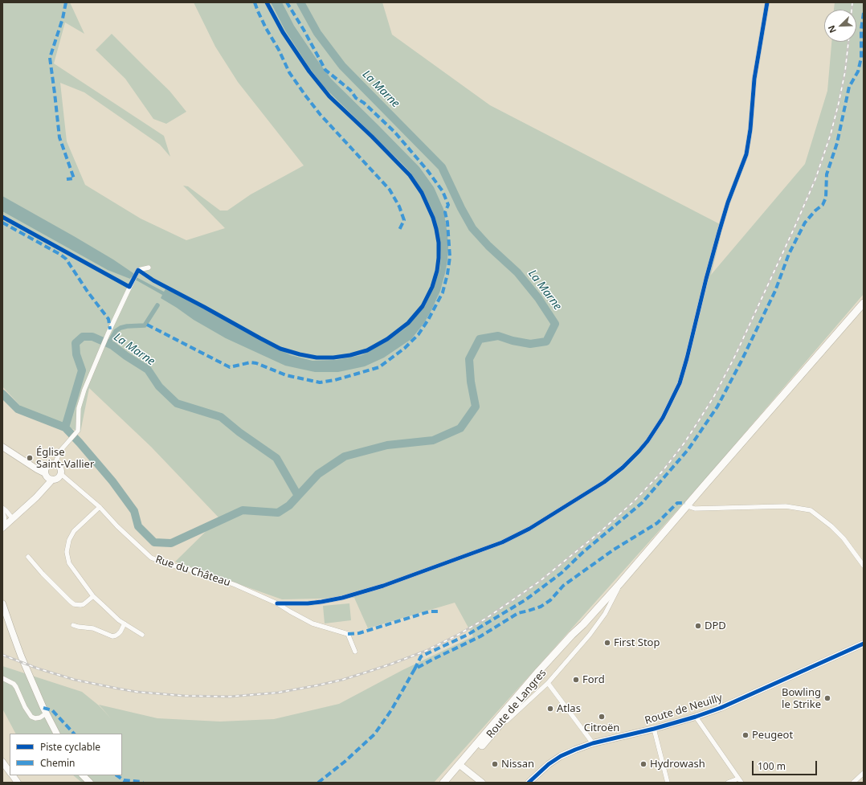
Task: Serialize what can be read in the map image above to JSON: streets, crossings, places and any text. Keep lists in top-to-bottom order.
{
  "streets": {
    "main road": ["Route de Langres", "Route de Neuilly"],
    "street": ["Rue du Château"]
  },
  "water": ["La Marne"],
  "places": [
    "Église Saint-Vallier",
    "DPD",
    "First Stop",
    "Ford",
    "Bowling le Strike",
    "Atlas",
    "Citroën",
    "Peugeot",
    "Nissan",
    "Hydrowash"
  ],
  "legend": ["Piste cyclable", "Chemin"],
  "scale_bar": "100 m",
  "north": "bottom left"
}
